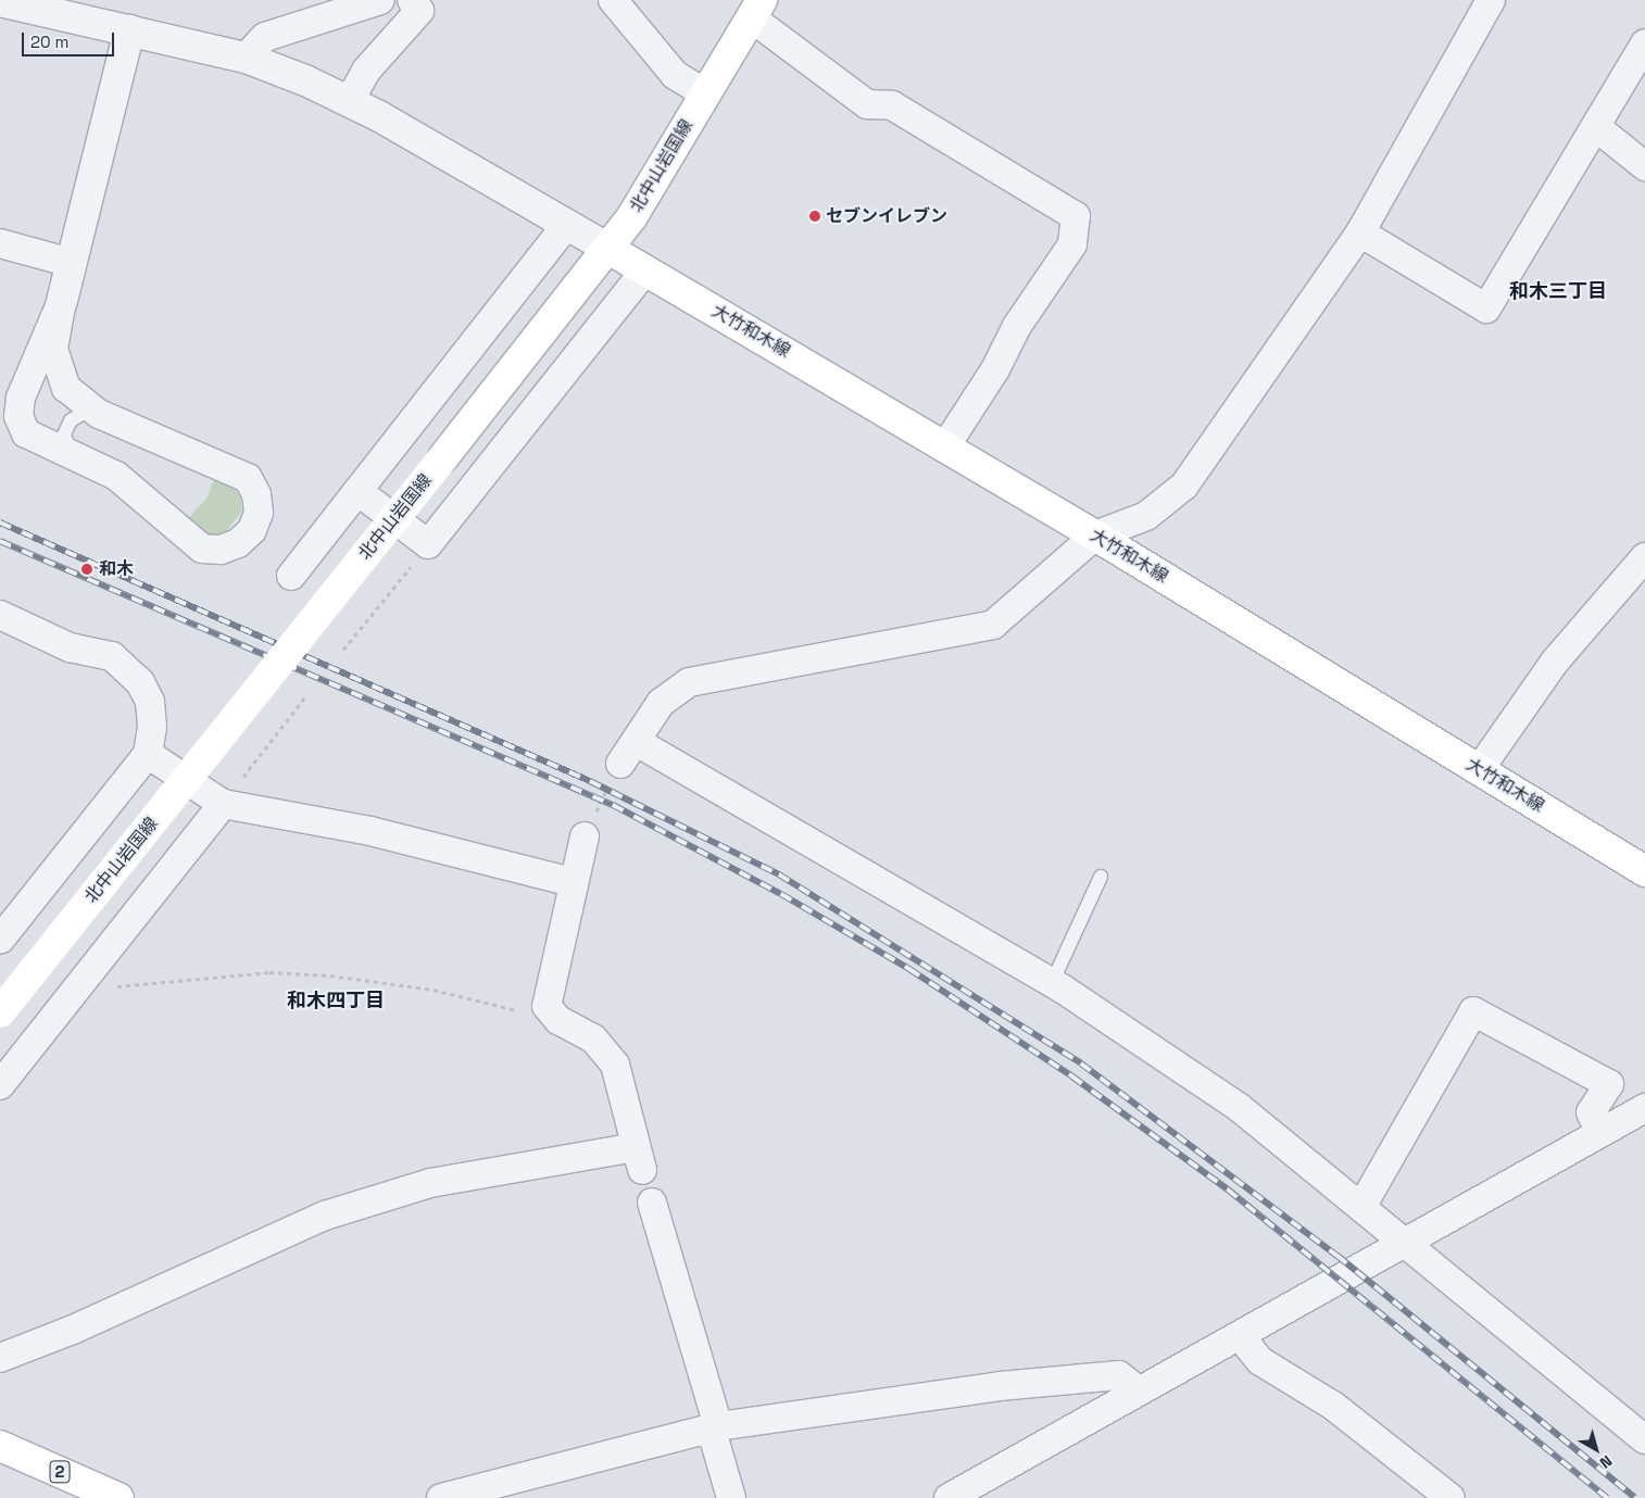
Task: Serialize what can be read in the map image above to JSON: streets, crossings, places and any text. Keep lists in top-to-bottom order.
{
  "streets": {
    "main road": ["北中山岩国線", "大竹和木線", "2"]
  },
  "crossings": [
    ["北中山岩国線", "大竹和木線"]
  ],
  "districts": ["和木三丁目", "和木四丁目"],
  "places": ["セブンイレブン", "和木"],
  "scale_bar": "20 m",
  "north": "bottom right"
}
